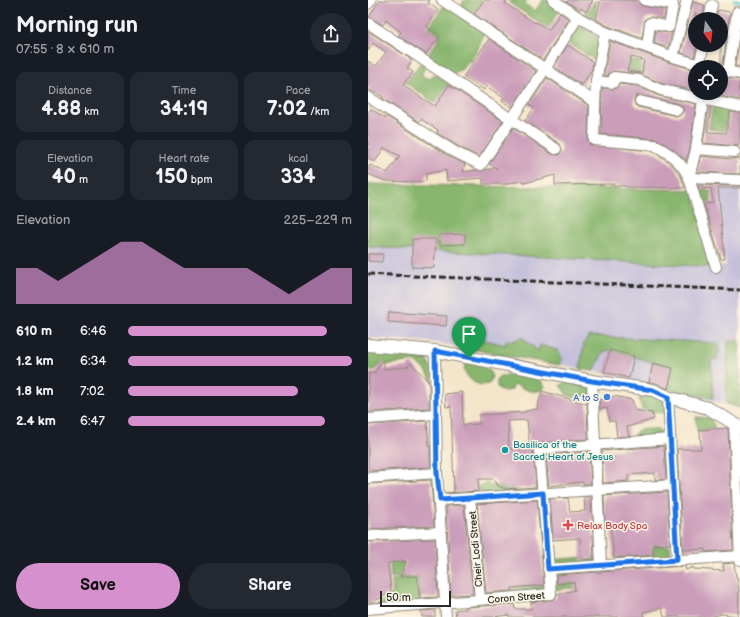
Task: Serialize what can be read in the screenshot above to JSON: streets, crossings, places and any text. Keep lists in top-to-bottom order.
{
  "streets": {
    "street": ["Cheir Lodi Street", "Coron Street"]
  },
  "crossings": [
    ["Cheir Lodi Street", "Coron Street"]
  ],
  "places": {
    "other": ["A to S", "Basilica of the Sacred Heart of Jesus"],
    "health": ["Relax Body Spa"]
  },
  "scale_bar": "50 m",
  "north": "bottom",
  "page": {
    "heading": ["Morning run", "07:55 · 8 × 610 m"],
    "stats": [
      ["Distance", "4.88 km"],
      ["Time", "34:19"],
      ["Pace", "7:02 /km"],
      ["Elevation", "40 m"],
      ["Heart rate", "150 bpm"],
      ["kcal", "334"]
    ],
    "chart": ["Elevation", "225–229 m"],
    "list": [
      {
        "name": "610 m",
        "note": "6:46"
      },
      {
        "name": "1.2 km",
        "note": "6:34"
      },
      {
        "name": "1.8 km",
        "note": "7:02"
      },
      {
        "name": "2.4 km",
        "note": "6:47"
      }
    ],
    "buttons": ["Save", "Share"],
    "scale": "50 m"
  }
}
